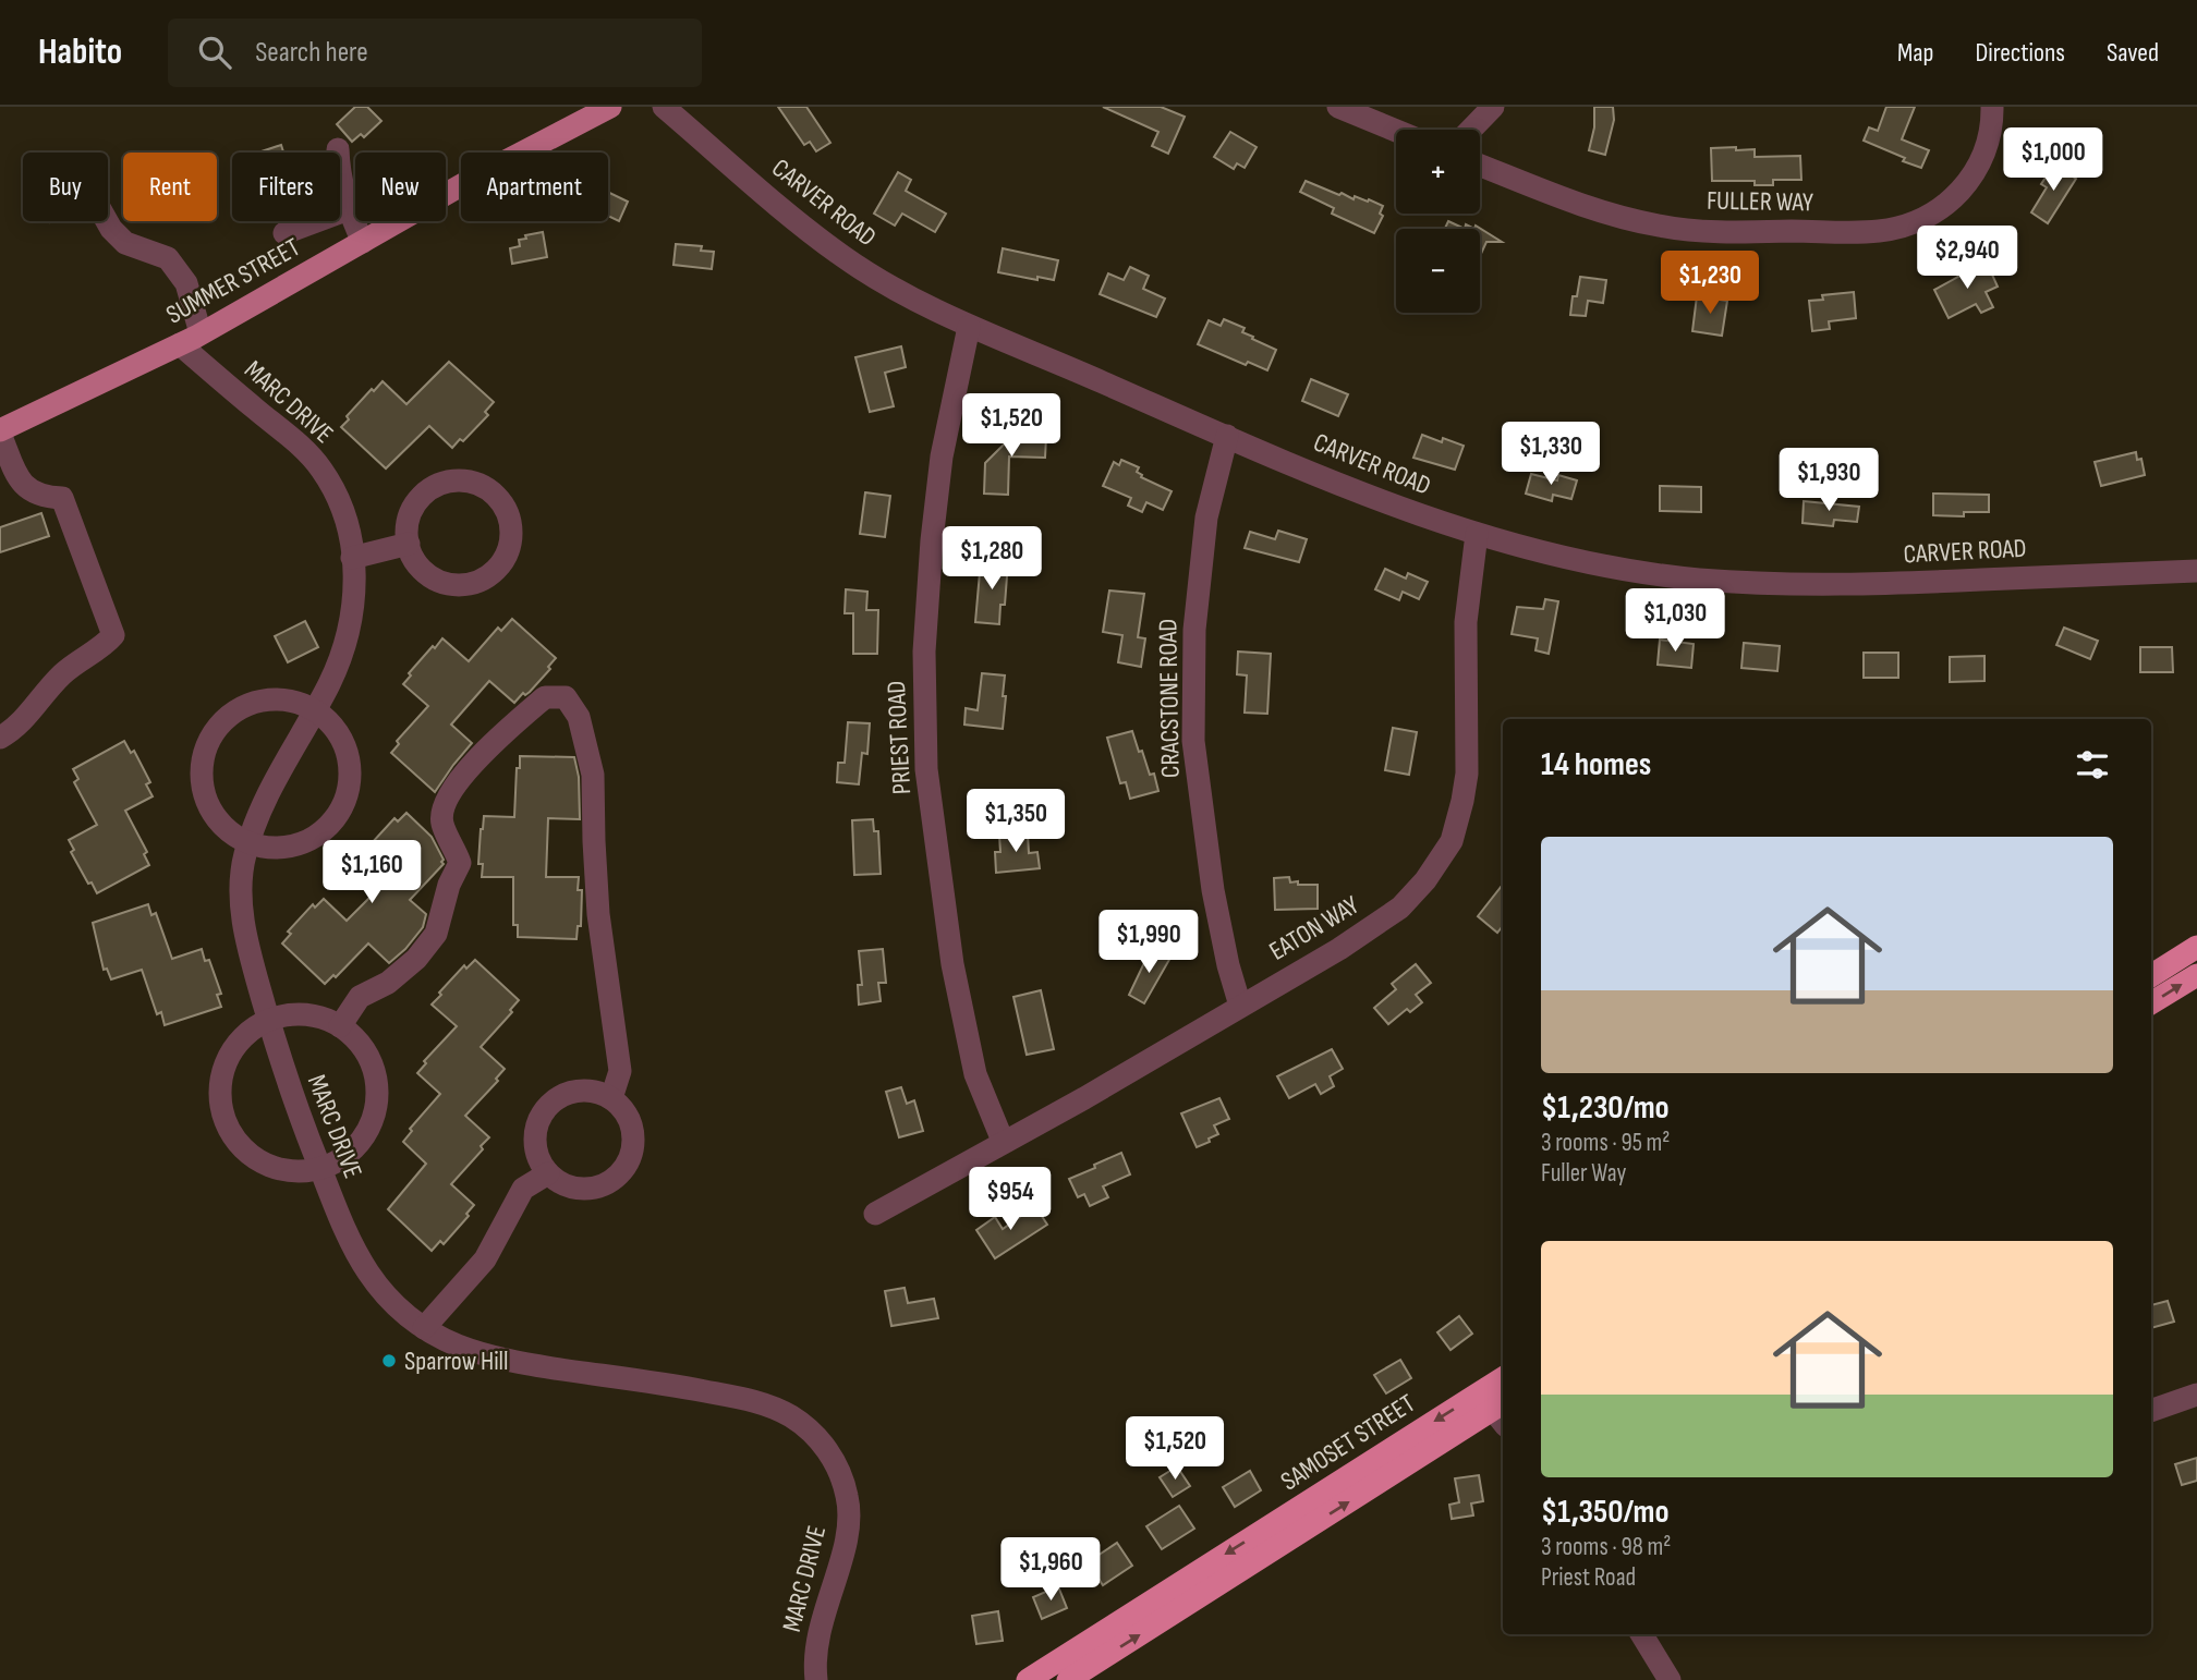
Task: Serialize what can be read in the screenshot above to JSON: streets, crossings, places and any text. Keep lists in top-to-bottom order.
{
  "streets": {
    "highway": ["SAMOSET STREET"],
    "main road": ["SUMMER STREET"],
    "street": [
      "FULLER WAY",
      "CARVER ROAD",
      "MARC DRIVE",
      "CRACSTONE ROAD",
      "PRIEST ROAD",
      "EATON WAY"
    ]
  },
  "crossings": [
    ["CARVER ROAD", "CRACSTONE ROAD"],
    ["CARVER ROAD", "PRIEST ROAD"],
    ["CARVER ROAD", "EATON WAY"],
    ["SUMMER STREET", "MARC DRIVE"],
    ["CRACSTONE ROAD", "EATON WAY"],
    ["PRIEST ROAD", "EATON WAY"]
  ],
  "places": ["Sparrow Hill"],
  "page": {
    "header": "Habito",
    "search": "Search here",
    "nav": ["Map", "Directions", "Saved"],
    "price": [
      "$1,000",
      "$2,940",
      "$1,230",
      "$1,520",
      "$1,330",
      "$1,930",
      "$1,280",
      "$1,030",
      "$1,350",
      "$1,160",
      "$1,990",
      "$954",
      "$1,520",
      "$1,960"
    ],
    "map_buttons": ["+", "−"],
    "chip": [
      "Buy",
      "Rent",
      "Filters",
      "New",
      "Apartment"
    ],
    "heading": "14 homes",
    "list": [
      {
        "name": "$1,230/mo",
        "note": "3 rooms · 95 m² · Fuller Way"
      },
      {
        "name": "$1,350/mo",
        "note": "3 rooms · 98 m² · Priest Road"
      }
    ]
  }
}
